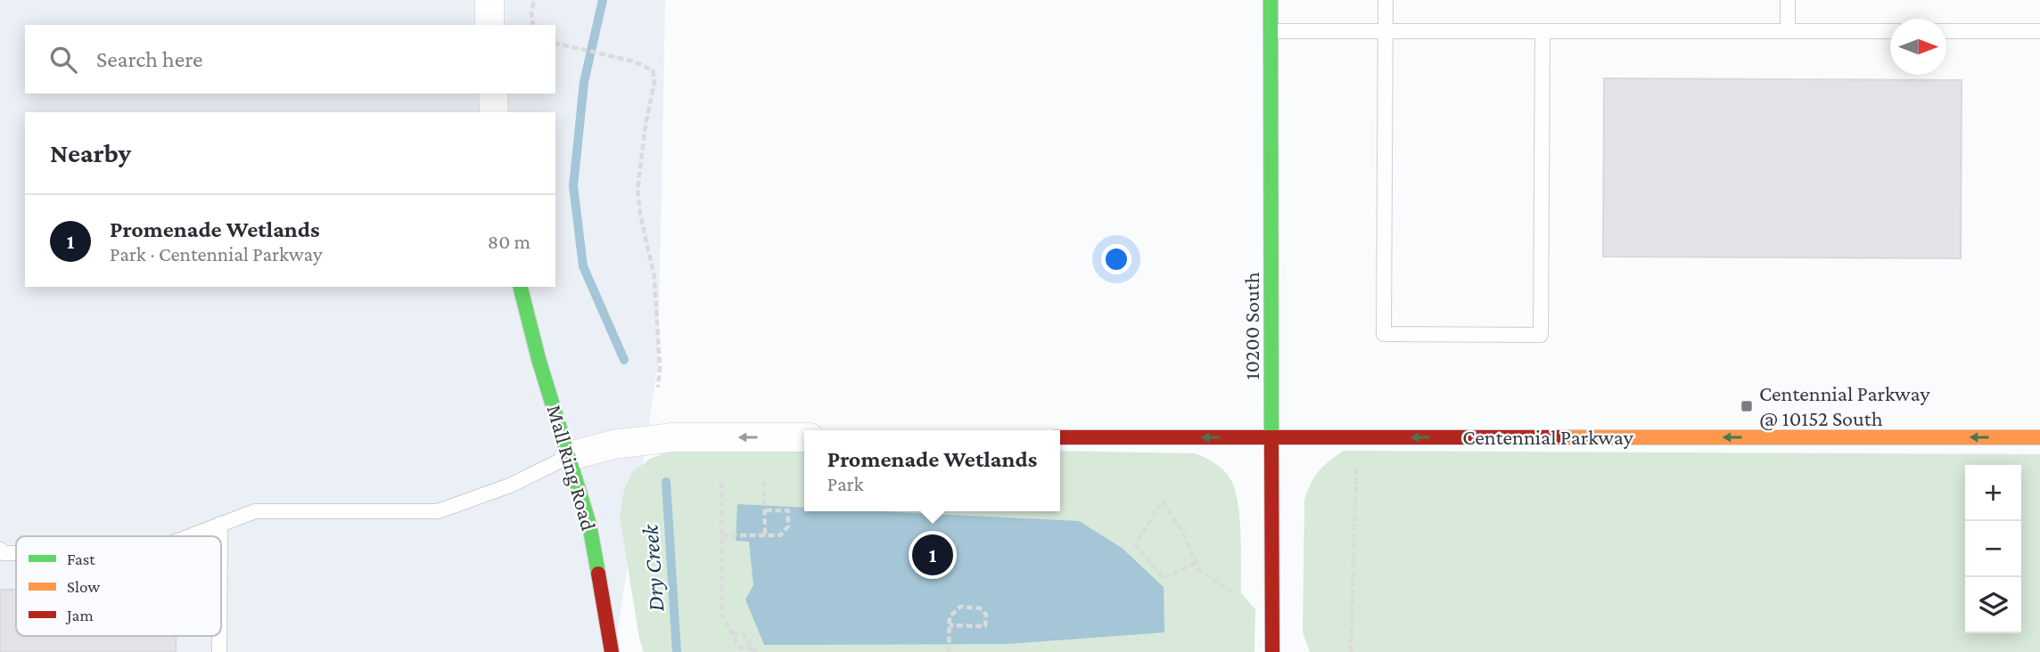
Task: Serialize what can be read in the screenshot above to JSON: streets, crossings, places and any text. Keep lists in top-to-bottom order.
{
  "streets": {
    "street": ["10200 South", "Centennial Parkway", "Mall Ring Road"]
  },
  "crossings": [
    ["10200 South", "Centennial Parkway"]
  ],
  "one_way": ["Centennial Parkway"],
  "water": ["Dry Creek"],
  "places": {
    "transit": ["Centennial Parkway @ 10152 South"]
  },
  "legend": ["Fast", "Slow", "Jam"],
  "north": "right",
  "page": {
    "search": "Search here",
    "heading": "Nearby",
    "list": [
      {
        "mark": "1",
        "name": "Promenade Wetlands",
        "note": "Park · Centennial Parkway",
        "value": "80 m"
      }
    ],
    "popup": ["Promenade Wetlands", "Park"],
    "map_buttons": ["+", "−"],
    "pins": "1"
  }
}
